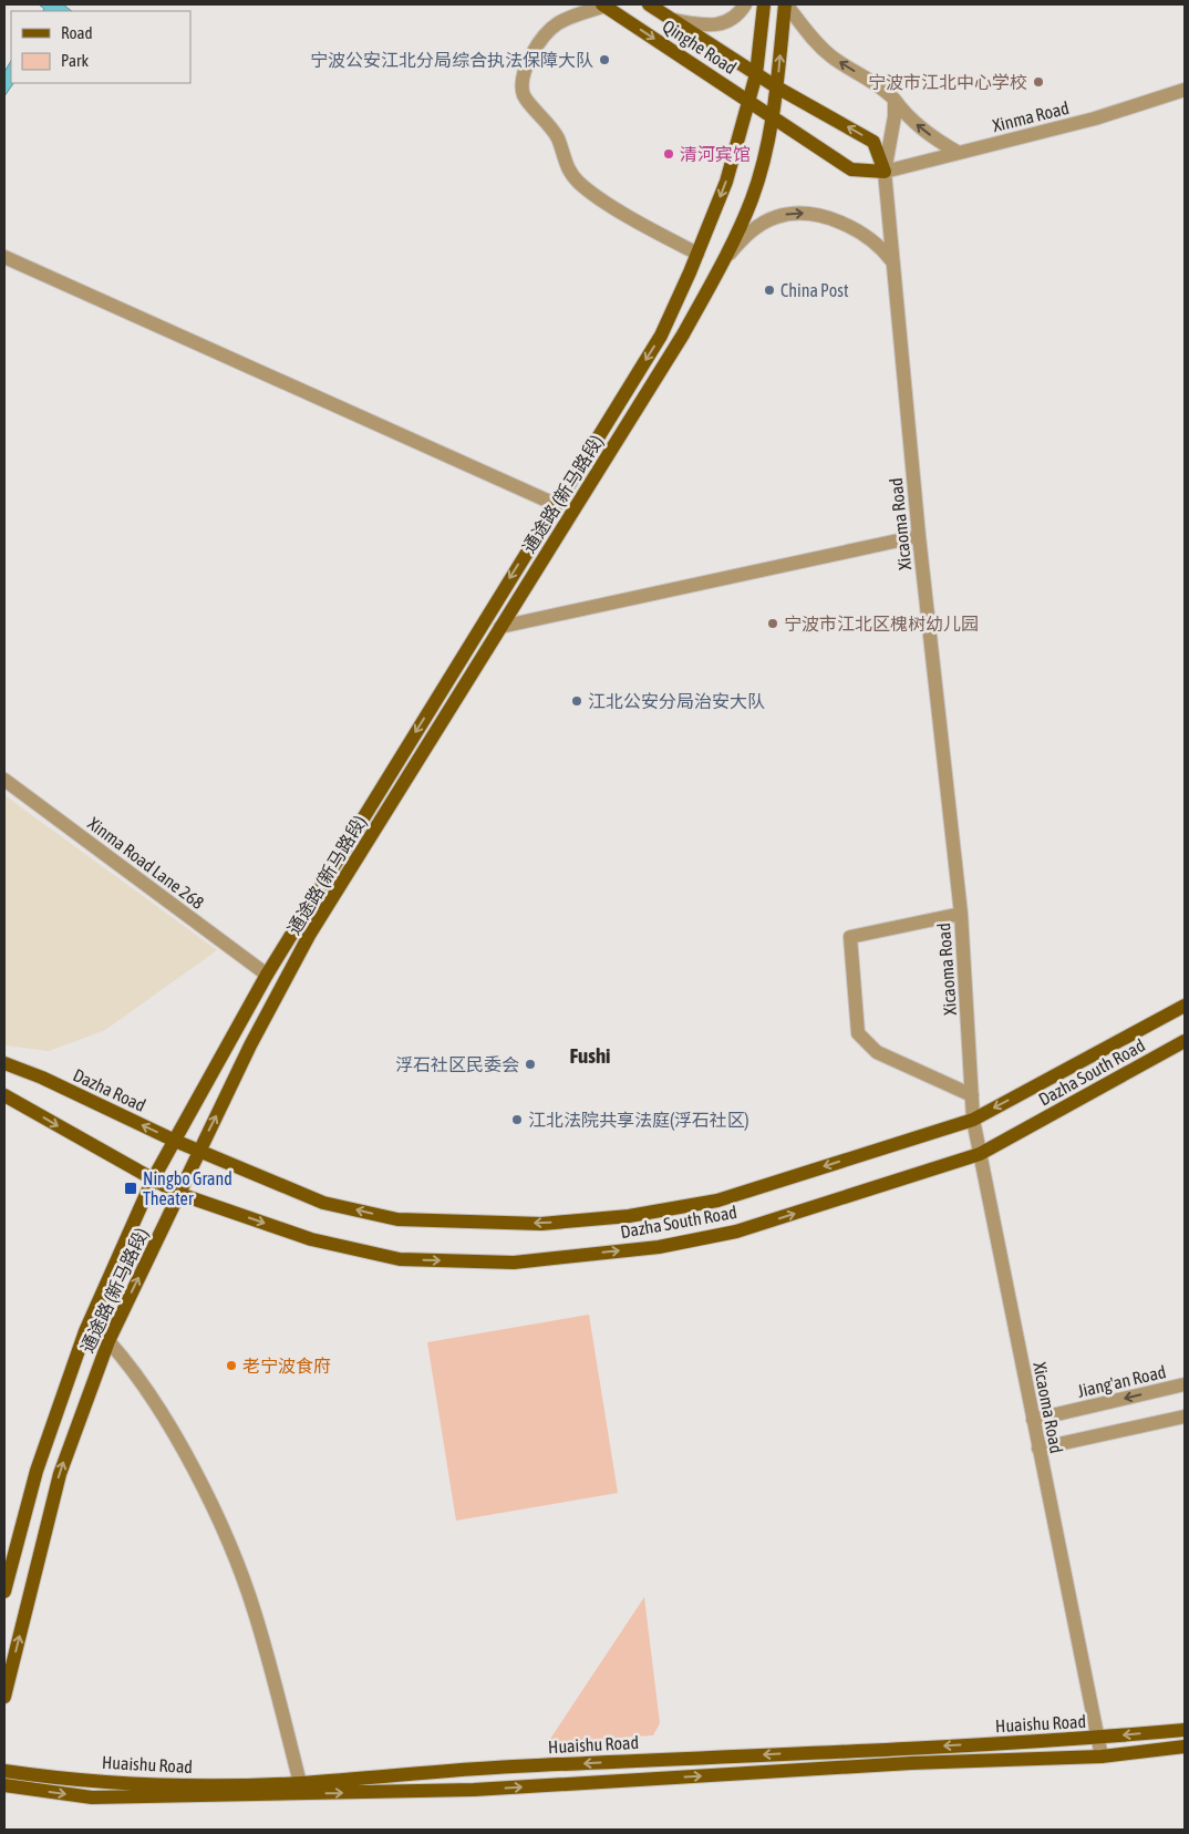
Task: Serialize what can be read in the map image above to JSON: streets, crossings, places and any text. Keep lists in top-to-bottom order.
{
  "streets": {
    "main road": [
      "Qinghe Road",
      "通途路 (新马路段)",
      "Dazha South Road",
      "Dazha Road",
      "Huaishu Road"
    ],
    "street": [
      "Xinma Road",
      "Xicaoma Road",
      "Xinma Road Lane 268",
      "Jiang'an Road"
    ]
  },
  "crossings": [
    ["Qinghe Road", "Xinma Road"],
    ["Qinghe Road", "通途路 (新马路段)"],
    ["Qinghe Road", "Xicaoma Road"],
    ["Xinma Road", "Xicaoma Road"],
    ["通途路 (新马路段)", "Xinma Road Lane 268"],
    ["通途路 (新马路段)", "Dazha South Road"],
    ["通途路 (新马路段)", "Dazha Road"],
    ["Xicaoma Road", "Dazha South Road"],
    ["Xicaoma Road", "Jiang'an Road"],
    ["Xicaoma Road", "Huaishu Road"],
    ["Dazha South Road", "Dazha Road"]
  ],
  "districts": ["Fushi"],
  "places": {
    "other": [
      "宁波公安江北分局综合执法保障大队",
      "宁波市江北中心学校",
      "清河宾馆",
      "China Post",
      "宁波市江北区槐树幼儿园",
      "江北公安分局治安大队",
      "浮石社区民委会",
      "江北法院共享法庭(浮石社区)",
      "老宁波食府"
    ],
    "transit": ["Ningbo Grand Theater"]
  },
  "legend": ["Road", "Park"]
}
